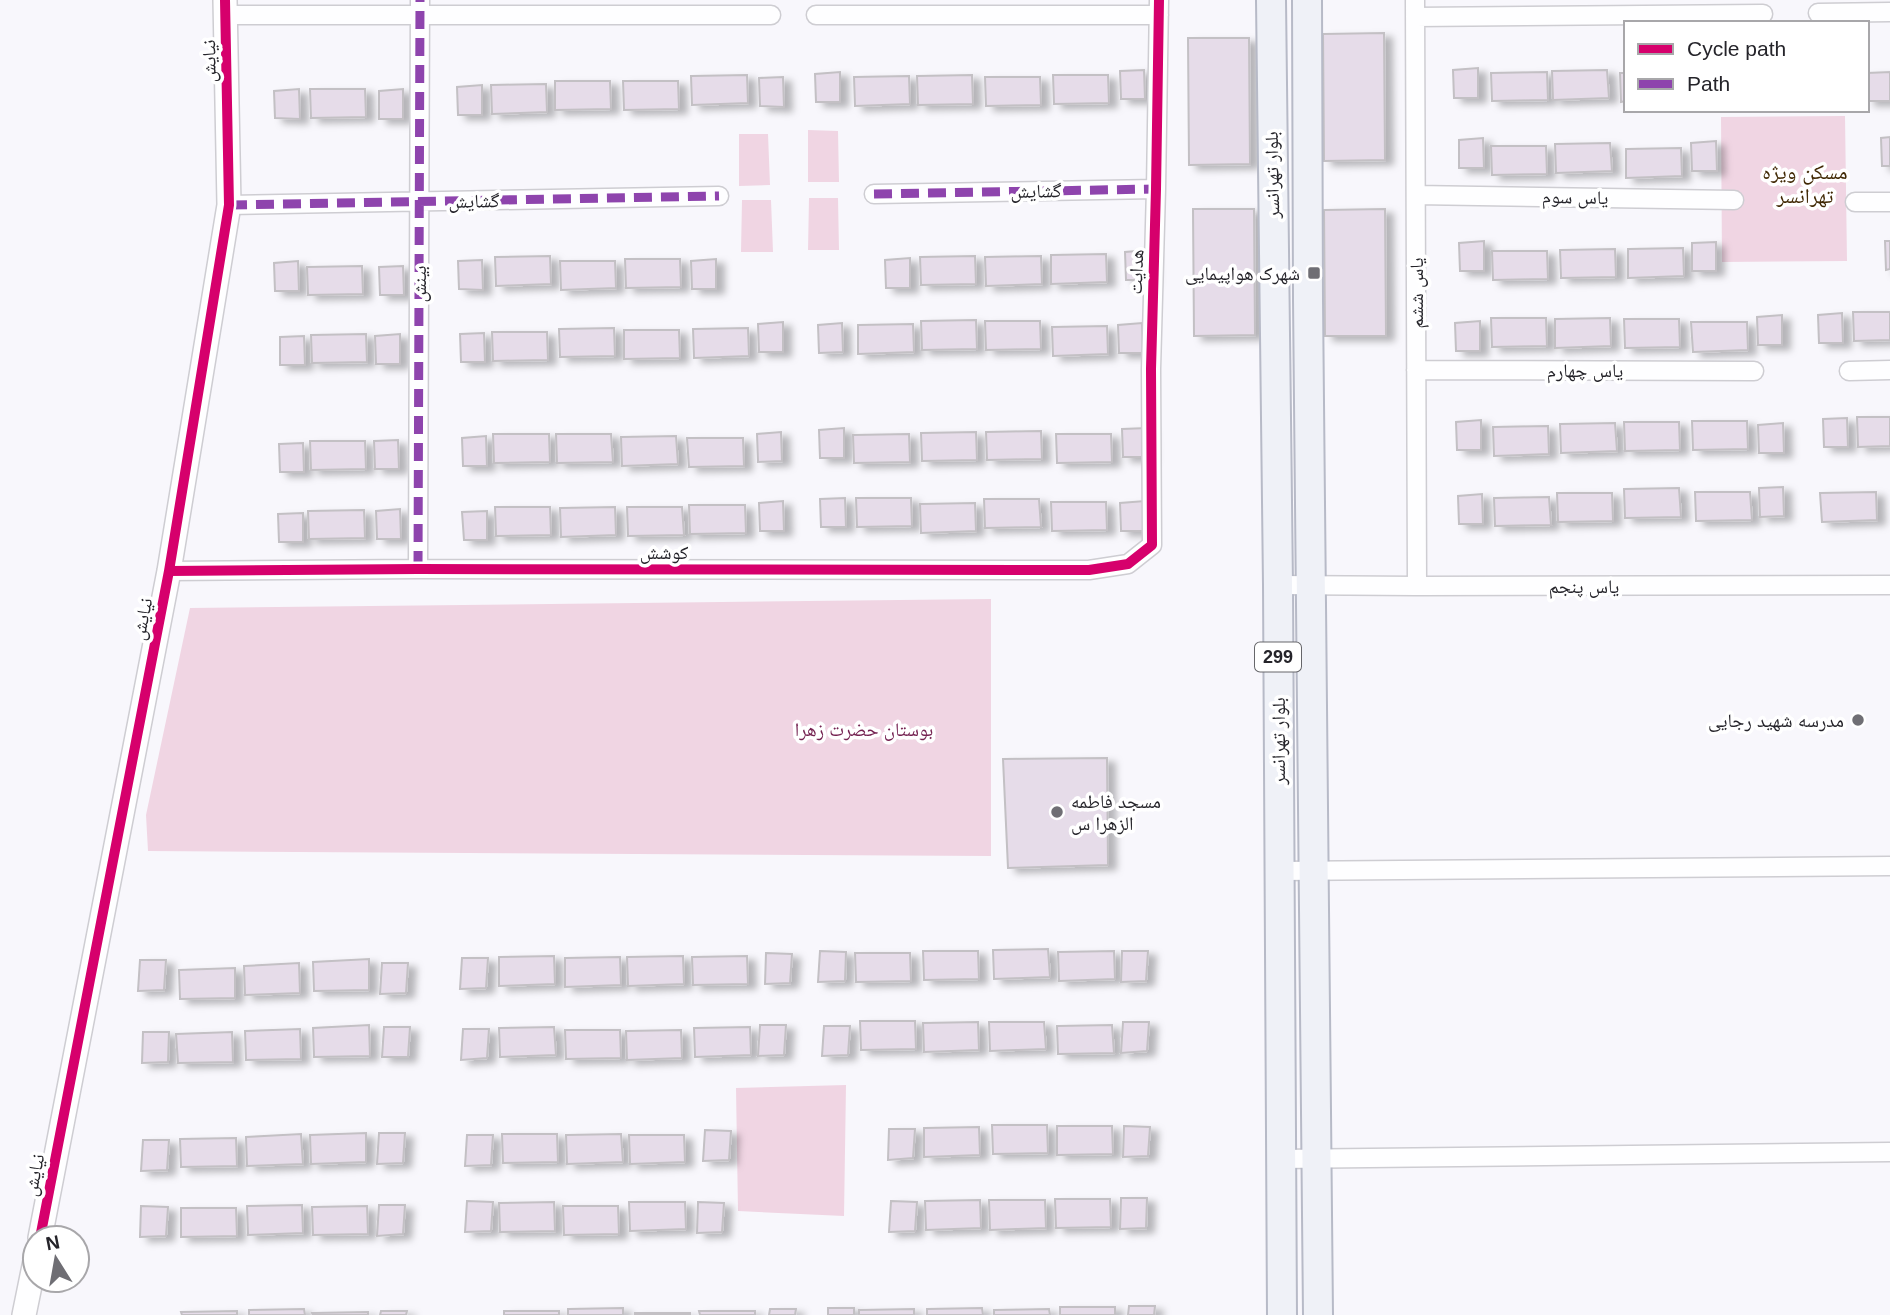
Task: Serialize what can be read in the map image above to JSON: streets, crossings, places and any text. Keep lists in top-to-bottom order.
{
  "streets": {
    "main road": ["بلوار تهرانسر", "299"],
    "street": [
      "نیایش",
      "گشایش",
      "یاس سوم",
      "هدایت",
      "بینش",
      "یاس ششم",
      "یاس چهارم",
      "کوشش",
      "یاس پنجم"
    ]
  },
  "crossings": [
    ["نیایش", "گشایش"],
    ["نیایش", "کوشش"],
    ["بلوار تهرانسر", "یاس پنجم"],
    ["گشایش", "هدایت"],
    ["گشایش", "بینش"],
    ["یاس سوم", "یاس ششم"],
    ["هدایت", "کوشش"],
    ["بینش", "کوشش"],
    ["یاس ششم", "یاس چهارم"],
    ["یاس ششم", "یاس پنجم"]
  ],
  "districts": ["مسکن ویژه تهرانسر"],
  "parks": ["بوستان حضرت زهرا"],
  "places": {
    "transit": ["شهرک هواپیمایی"],
    "other": ["مدرسه شهید رجایی", "مسجد فاطمه الزهرا س"]
  },
  "legend": ["Cycle path", "Path"],
  "north": "top"
}
